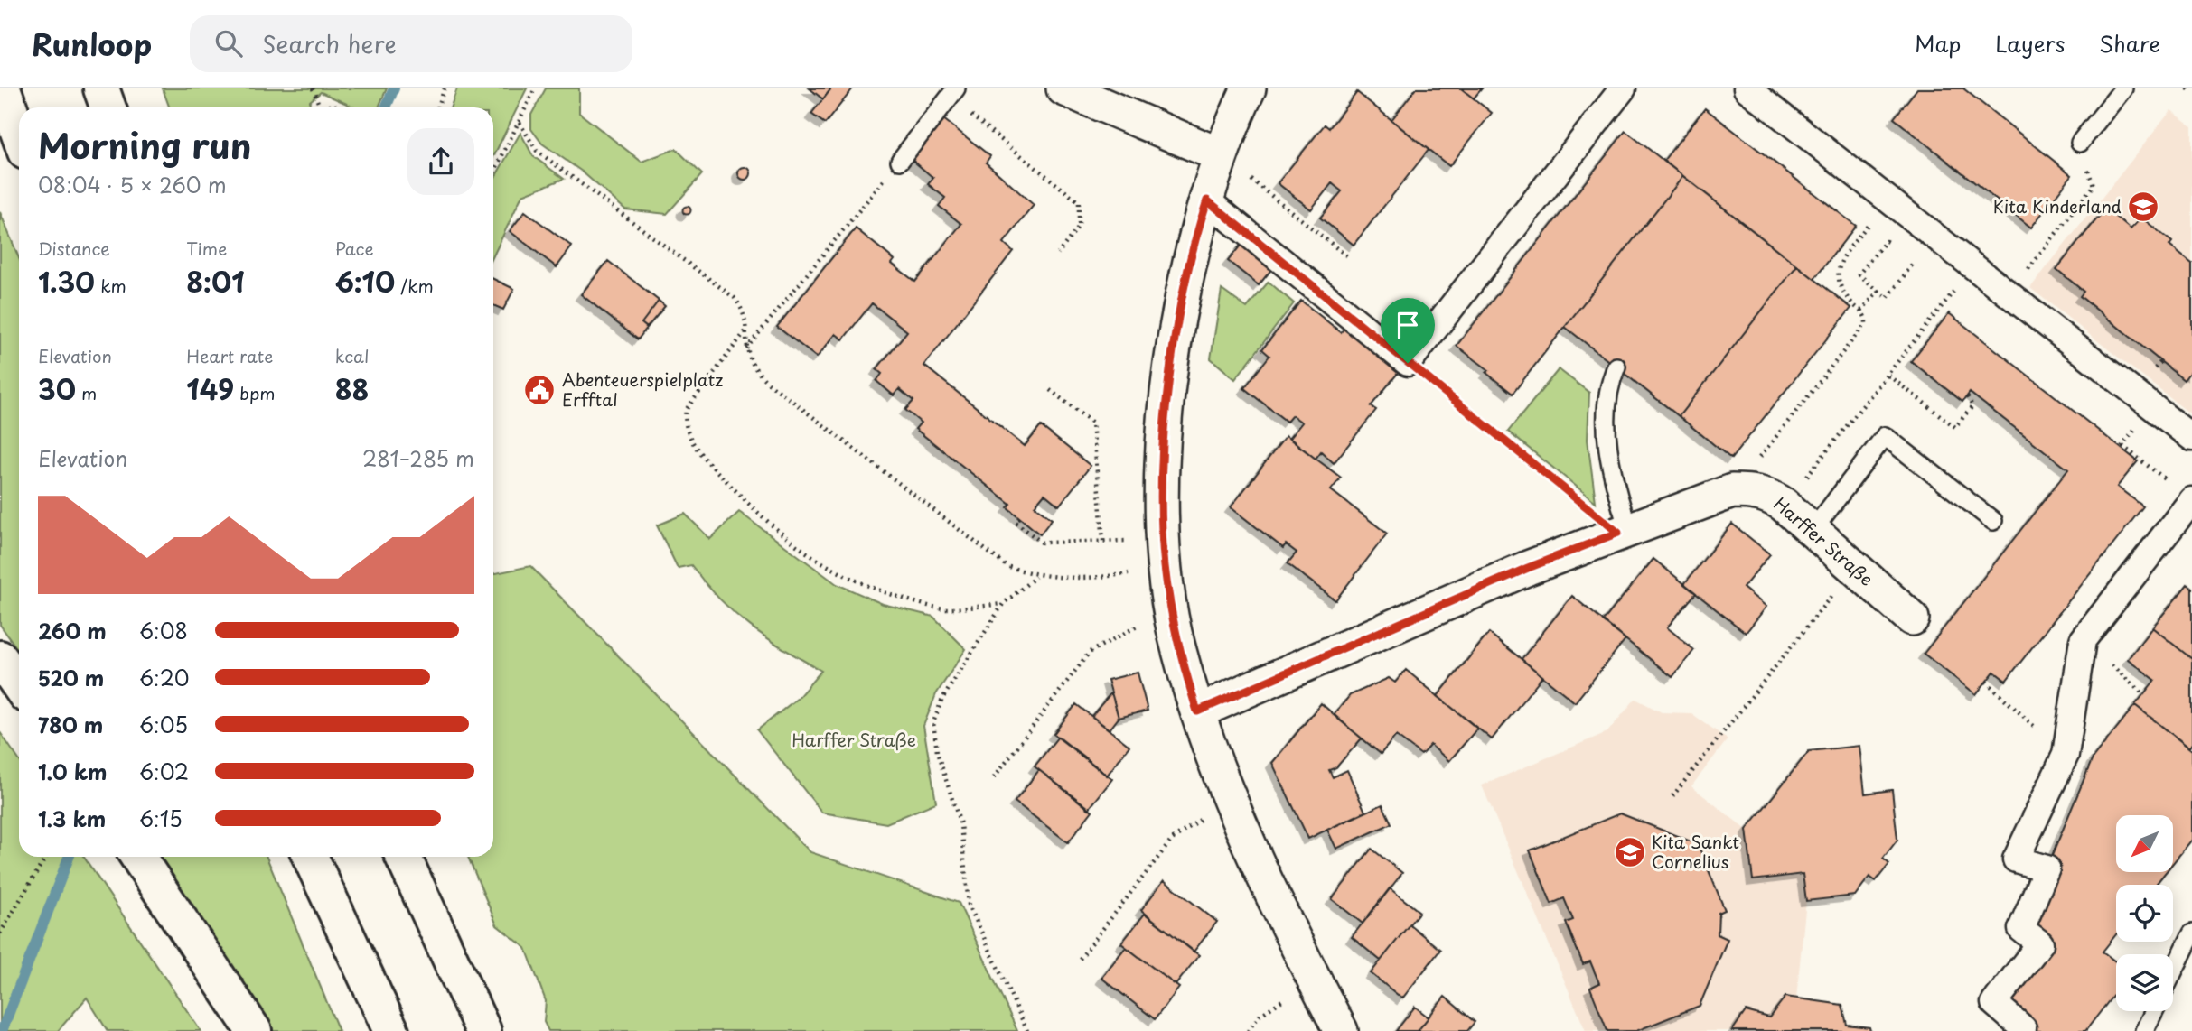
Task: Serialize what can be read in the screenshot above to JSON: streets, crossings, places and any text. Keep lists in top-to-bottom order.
{
  "streets": {
    "street": ["Harffer Straße"]
  },
  "parks": ["Harffer Straße"],
  "places": {
    "school or university": ["Kita Kinderland", "Kita Sankt Cornelius"],
    "public building": ["Abenteuerspielplatz Erfftal"]
  },
  "north": "bottom left",
  "page": {
    "header": "Runloop",
    "search": "Search here",
    "nav": ["Map", "Layers", "Share"],
    "heading": ["Morning run", "08:04 · 5 × 260 m"],
    "stats": [
      ["Distance", "1.30 km"],
      ["Time", "8:01"],
      ["Pace", "6:10 /km"],
      ["Elevation", "30 m"],
      ["Heart rate", "149 bpm"],
      ["kcal", "88"]
    ],
    "chart": ["Elevation", "281–285 m"],
    "list": [
      {
        "name": "260 m",
        "note": "6:08"
      },
      {
        "name": "520 m",
        "note": "6:20"
      },
      {
        "name": "780 m",
        "note": "6:05"
      },
      {
        "name": "1.0 km",
        "note": "6:02"
      },
      {
        "name": "1.3 km",
        "note": "6:15"
      }
    ]
  }
}
